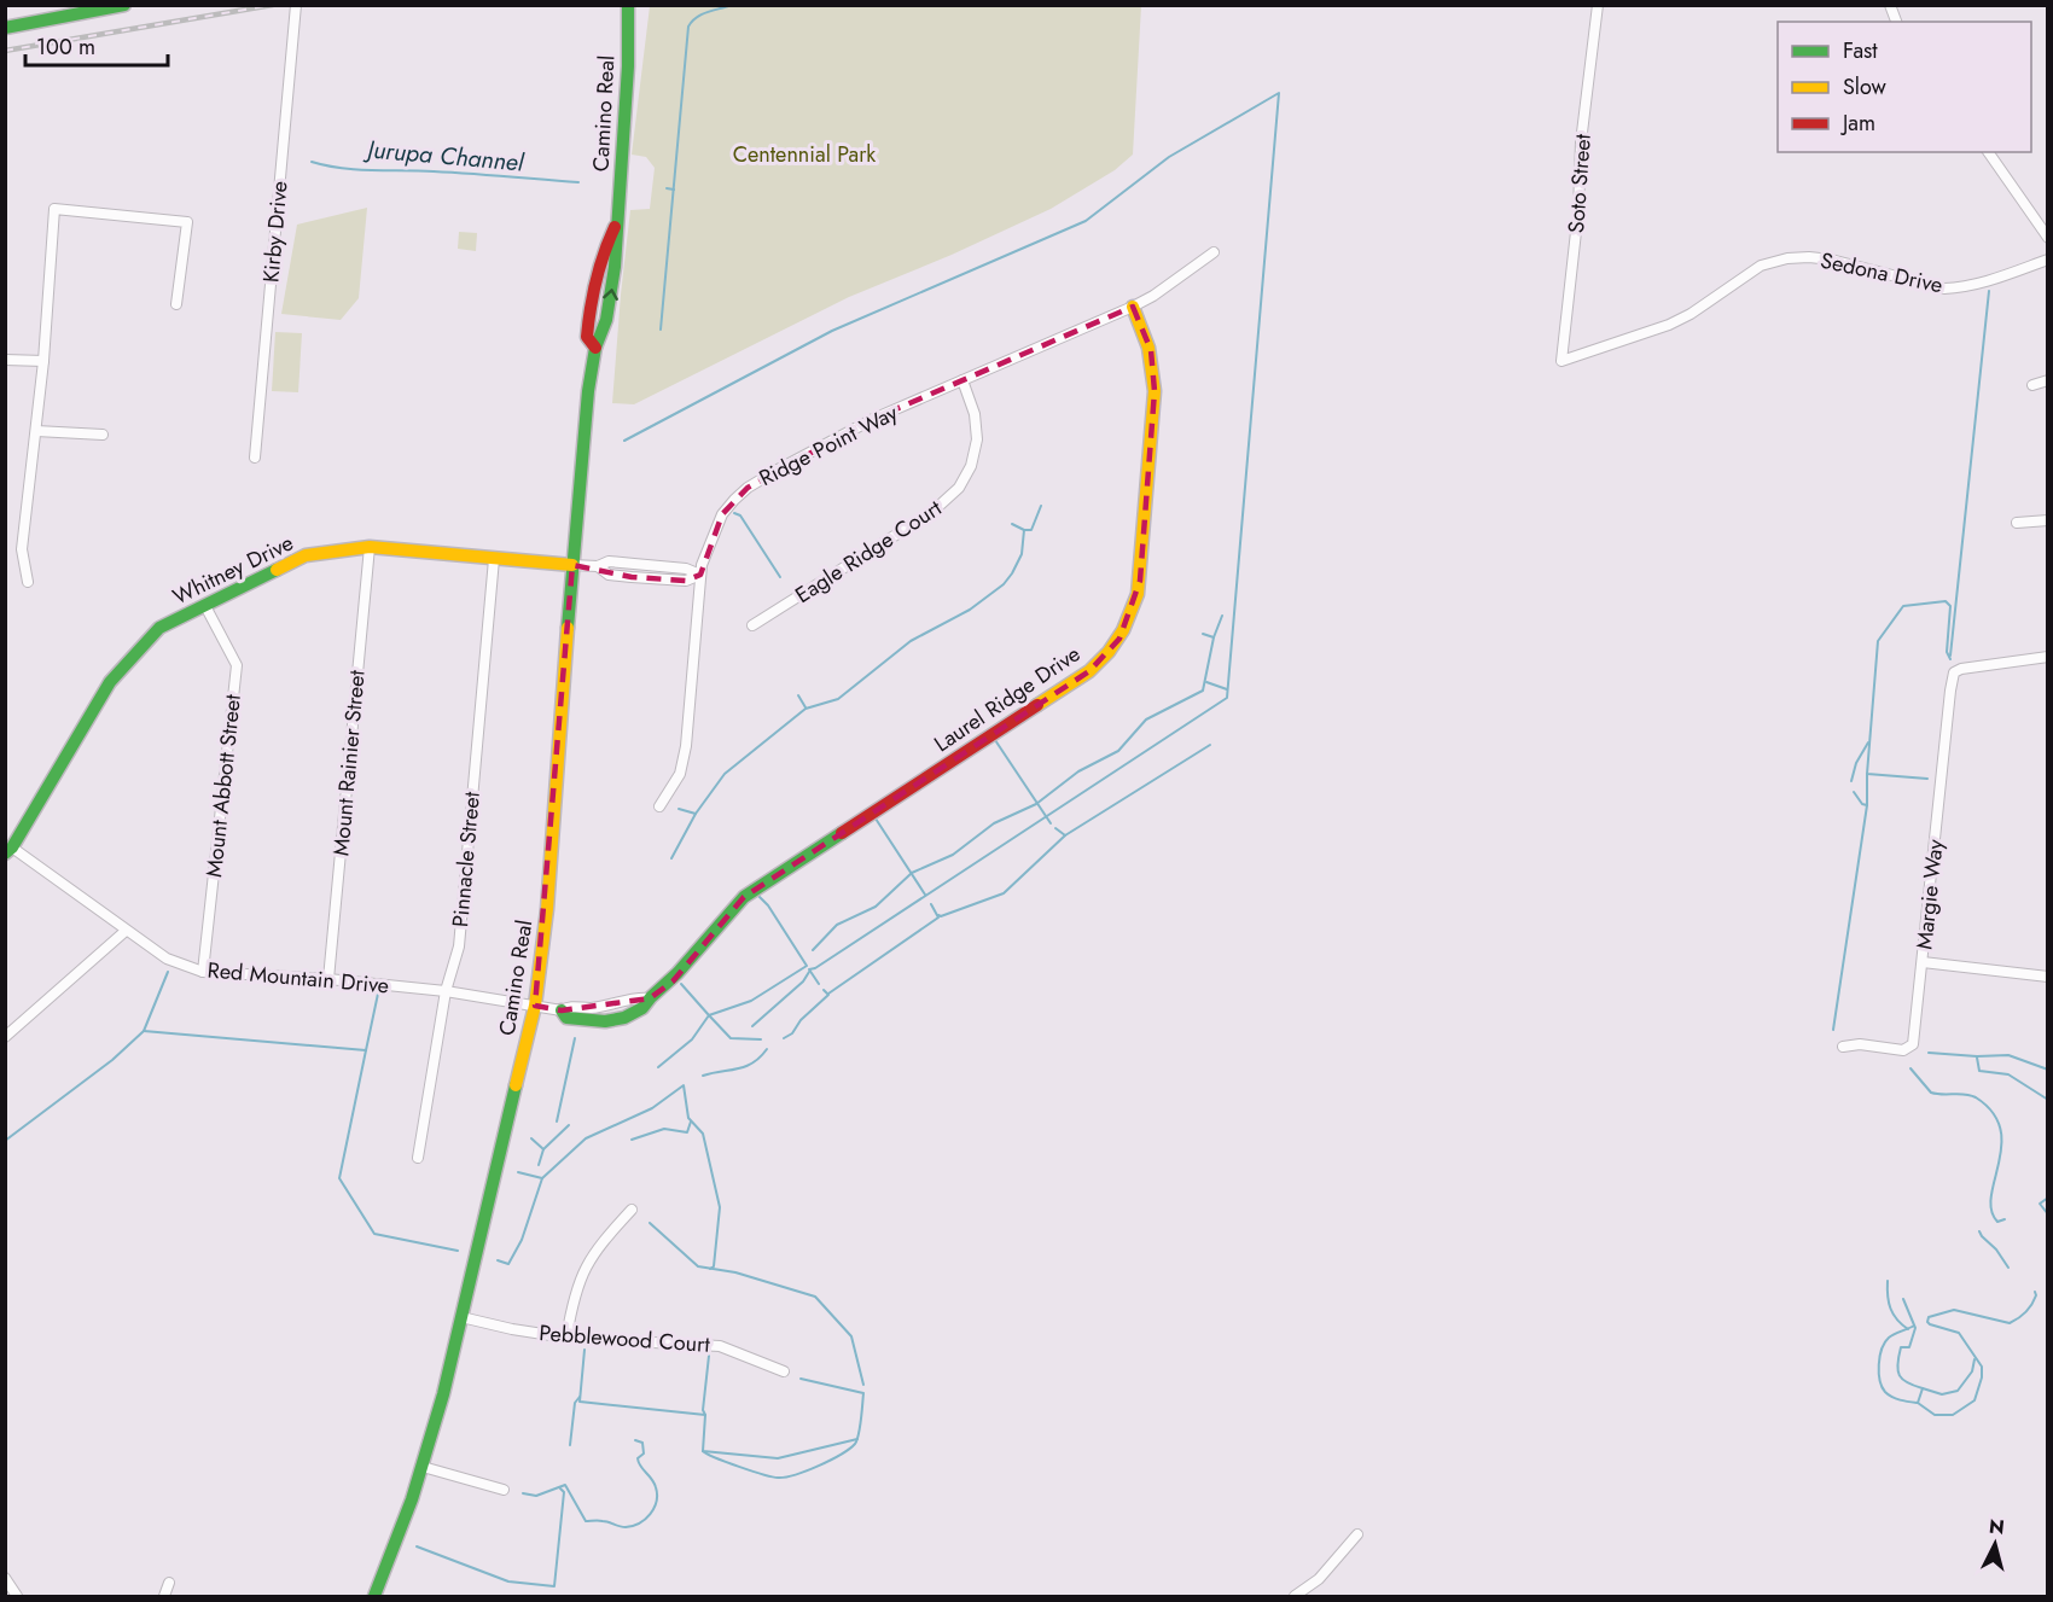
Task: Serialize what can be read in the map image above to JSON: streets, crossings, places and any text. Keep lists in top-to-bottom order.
{
  "streets": {
    "street": [
      "Camino Real",
      "Soto Street",
      "Kirby Drive",
      "Sedona Drive",
      "Ridge Point Way",
      "Eagle Ridge Court",
      "Whitney Drive",
      "Laurel Ridge Drive",
      "Mount Rainier Street",
      "Mount Abbott Street",
      "Pinnacle Street",
      "Margie Way",
      "Red Mountain Drive",
      "Pebblewood Court"
    ]
  },
  "crossings": [
    ["Camino Real", "Whitney Drive"],
    ["Camino Real", "Laurel Ridge Drive"],
    ["Camino Real", "Red Mountain Drive"],
    ["Camino Real", "Pebblewood Court"],
    ["Soto Street", "Sedona Drive"],
    ["Ridge Point Way", "Eagle Ridge Court"],
    ["Ridge Point Way", "Whitney Drive"],
    ["Ridge Point Way", "Laurel Ridge Drive"],
    ["Whitney Drive", "Mount Rainier Street"],
    ["Whitney Drive", "Mount Abbott Street"],
    ["Whitney Drive", "Pinnacle Street"],
    ["Whitney Drive", "Red Mountain Drive"],
    ["Laurel Ridge Drive", "Red Mountain Drive"],
    ["Mount Rainier Street", "Red Mountain Drive"],
    ["Mount Abbott Street", "Red Mountain Drive"],
    ["Pinnacle Street", "Red Mountain Drive"]
  ],
  "water": ["Jurupa Channel"],
  "parks": ["Centennial Park"],
  "legend": ["Fast", "Slow", "Jam"],
  "scale_bar": "100 m",
  "north": "top"
}
